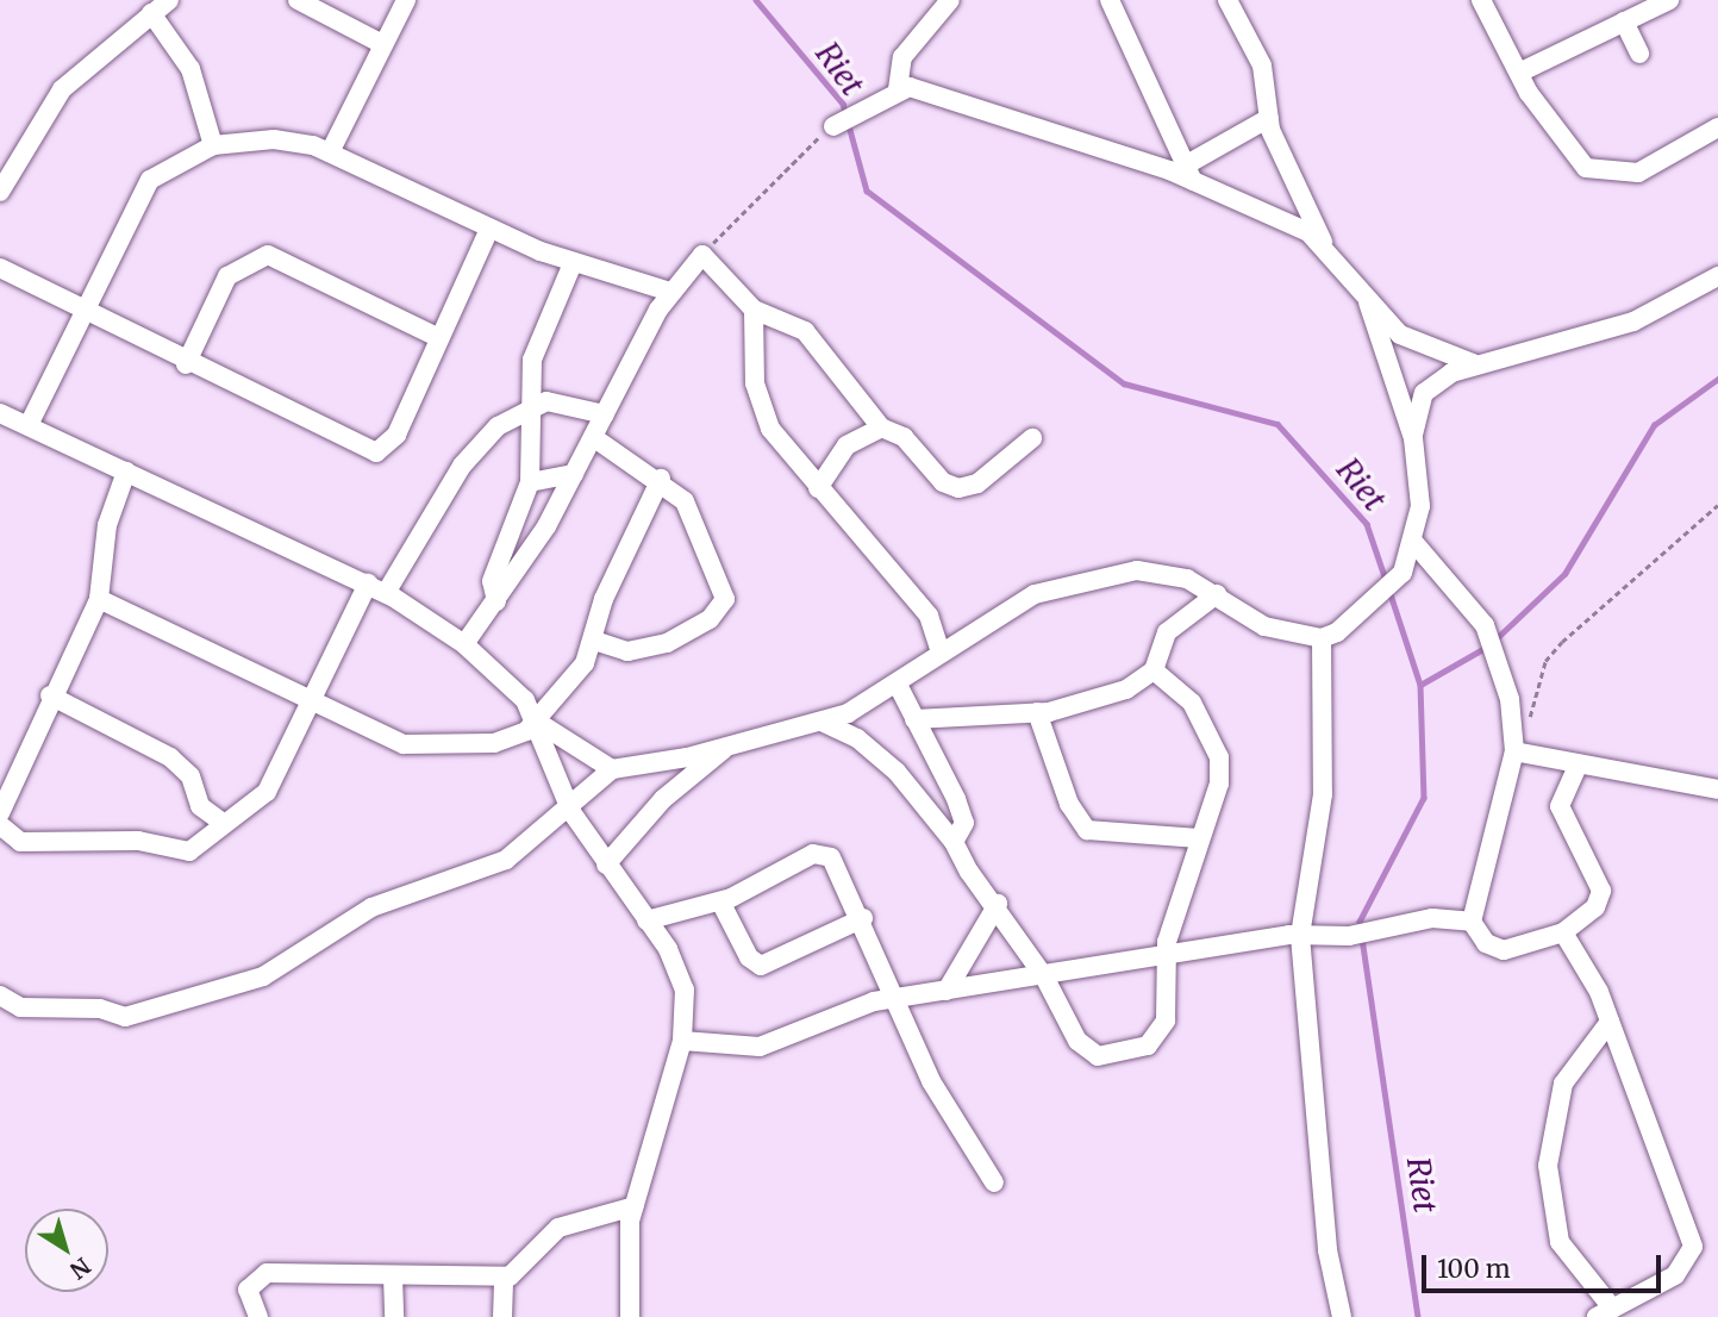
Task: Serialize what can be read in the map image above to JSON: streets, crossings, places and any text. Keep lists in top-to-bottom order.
{
  "water": ["Riet"],
  "scale_bar": "100 m",
  "north": "bottom right"
}
